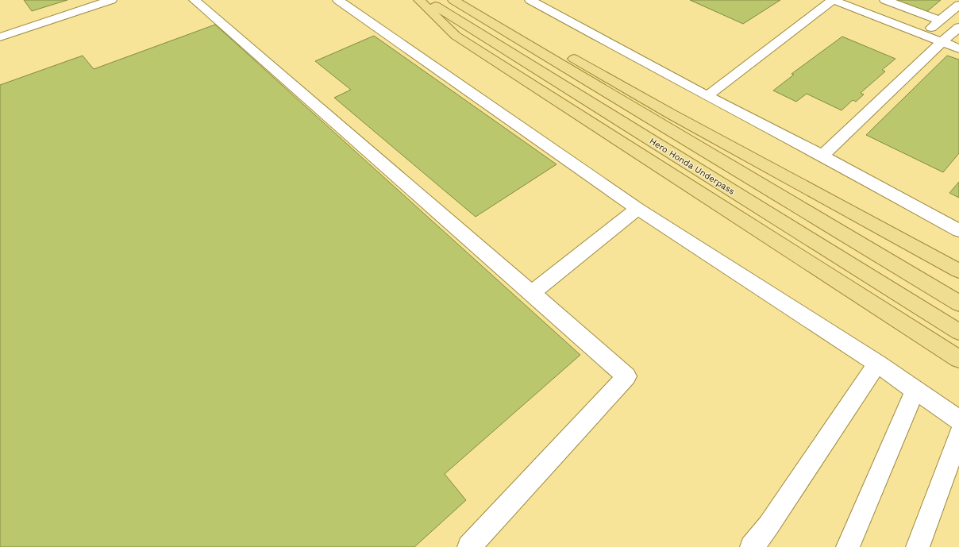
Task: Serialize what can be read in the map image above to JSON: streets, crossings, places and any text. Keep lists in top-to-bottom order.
{
  "streets": {
    "main road": ["Hero Honda Underpass"]
  }
}
